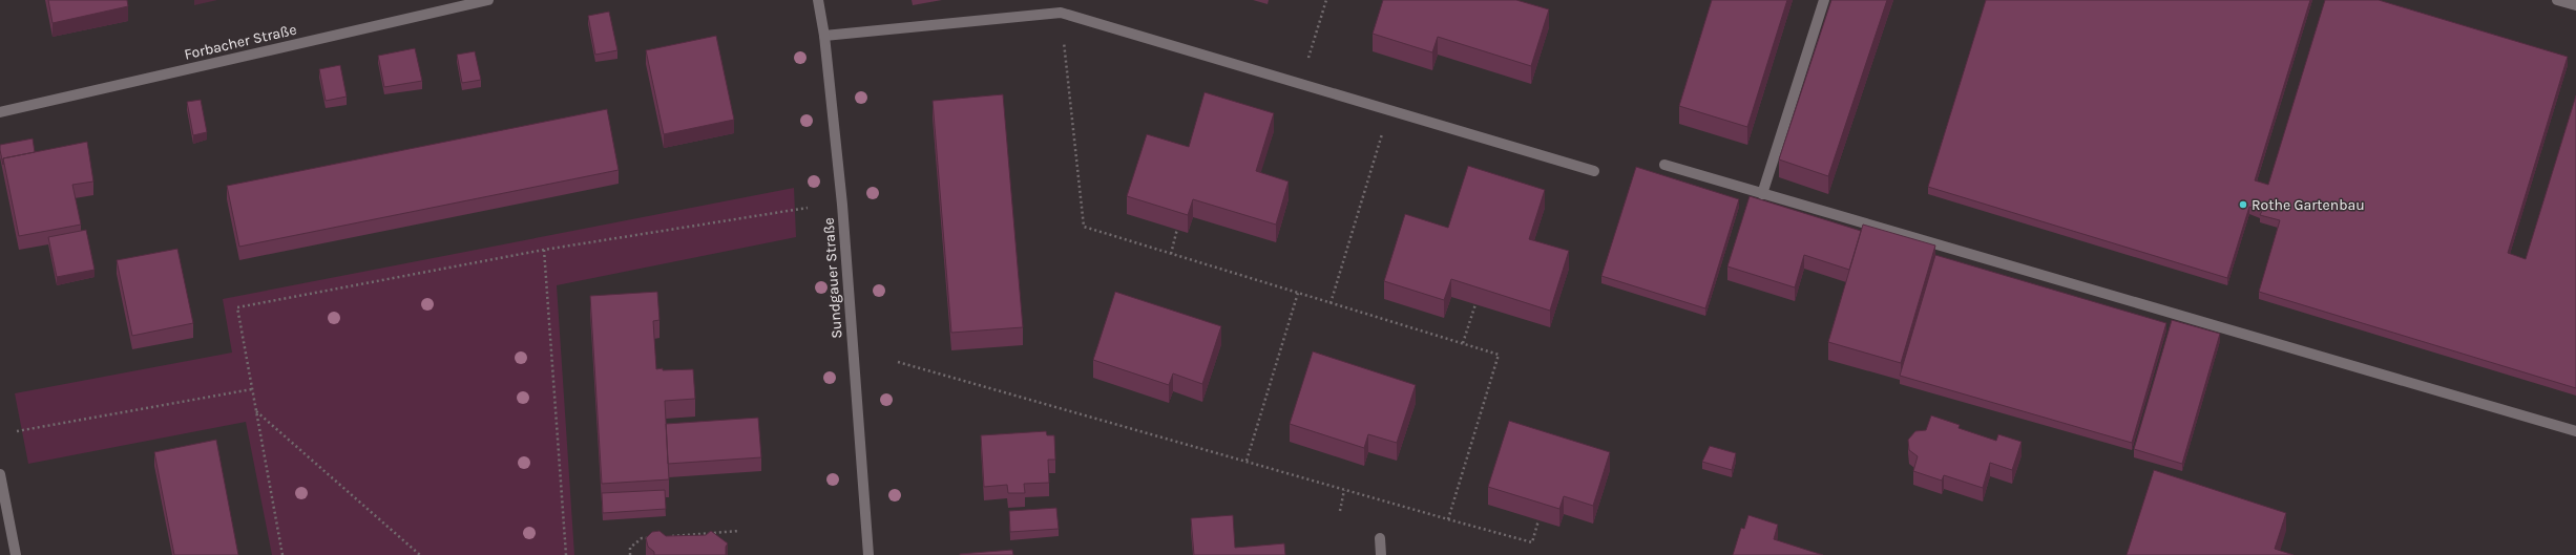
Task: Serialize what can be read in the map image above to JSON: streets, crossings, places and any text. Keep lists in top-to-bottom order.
{
  "streets": {
    "street": ["Forbacher Straße", "Sundgauer Straße"]
  },
  "places": ["Rothe Gartenbau"]
}
